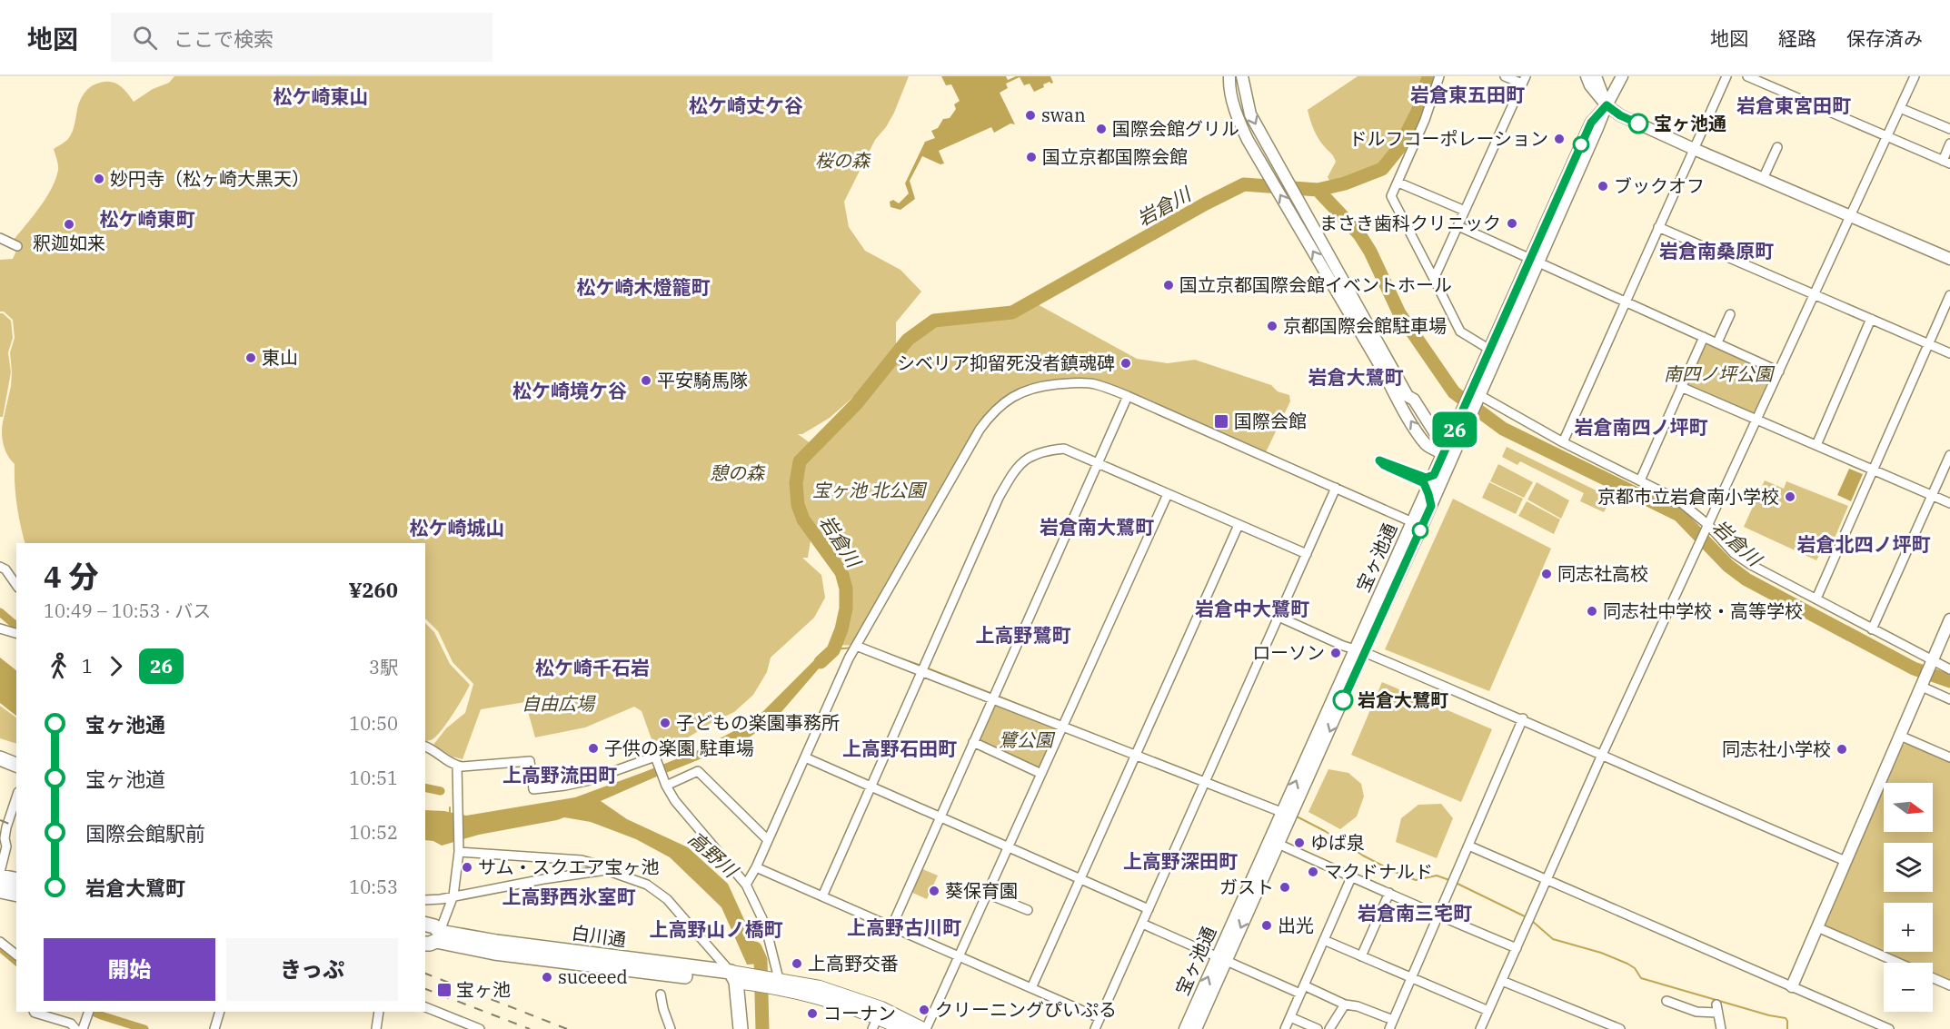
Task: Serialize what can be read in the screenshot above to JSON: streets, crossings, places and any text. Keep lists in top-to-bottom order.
{
  "streets": {
    "highway": ["白川通"],
    "street": ["宝ヶ池通"]
  },
  "districts": [
    "岩倉東五田町",
    "松ケ崎東山",
    "松ケ崎丈ケ谷",
    "岩倉東宮田町",
    "松ケ崎東町",
    "岩倉南桑原町",
    "松ケ崎木燈籠町",
    "岩倉大鷺町",
    "松ケ崎境ケ谷",
    "岩倉南四ノ坪町",
    "岩倉南大鷺町",
    "松ケ崎城山",
    "岩倉北四ノ坪町",
    "岩倉中大鷺町",
    "上高野鷺町",
    "松ケ崎千石岩",
    "上高野石田町",
    "上高野流田町",
    "上高野深田町",
    "上高野西氷室町",
    "岩倉南三宅町",
    "上高野古川町",
    "上高野山ノ橋町"
  ],
  "water": ["岩倉川", "高野川"],
  "parks": [
    "桜の森",
    "南四ノ坪公園",
    "憩の森",
    "宝ヶ池 北公園",
    "自由広場",
    "鷺公園"
  ],
  "places": {
    "other": [
      "swan",
      "宝ヶ池通",
      "国際会館グリル",
      "ドルフコーポレーション",
      "国立京都国際会館",
      "妙円寺（松ヶ崎大黒天）",
      "ブックオフ",
      "まさき歯科クリニック",
      "釈迦如来",
      "国立京都国際会館イベントホール",
      "京都国際会館駐車場",
      "東山",
      "シベリア抑留死没者鎮魂碑",
      "平安騎馬隊",
      "京都市立岩倉南小学校",
      "同志社高校",
      "同志社中学校・高等学校",
      "ローソン",
      "岩倉大鷺町",
      "子どもの楽園事務所",
      "子供の楽園 駐車場",
      "同志社小学校",
      "ゆば泉",
      "サム・スクエア宝ヶ池",
      "マクドナルド",
      "ガスト",
      "葵保育園",
      "出光",
      "上高野交番",
      "suceeed",
      "クリーニングぴいぷる",
      "コーナン"
    ],
    "transit": ["国際会館", "宝ヶ池"]
  },
  "lines": ["bus line 26"],
  "north": "right",
  "page": {
    "header": "地図",
    "search": "ここで検索",
    "nav": ["地図", "経路", "保存済み"],
    "on_map": "26",
    "heading": ["4 分", "10:49 – 10:53 · バス", "¥260"],
    "legs": ["1", "26", "3駅"],
    "list": [
      {
        "name": "宝ヶ池通",
        "value": "10:50"
      },
      {
        "name": "宝ヶ池道",
        "value": "10:51"
      },
      {
        "name": "国際会館駅前",
        "value": "10:52"
      },
      {
        "name": "岩倉大鷺町",
        "value": "10:53"
      }
    ],
    "map_buttons": ["+", "−"],
    "buttons": ["開始", "きっぷ"]
  }
}
